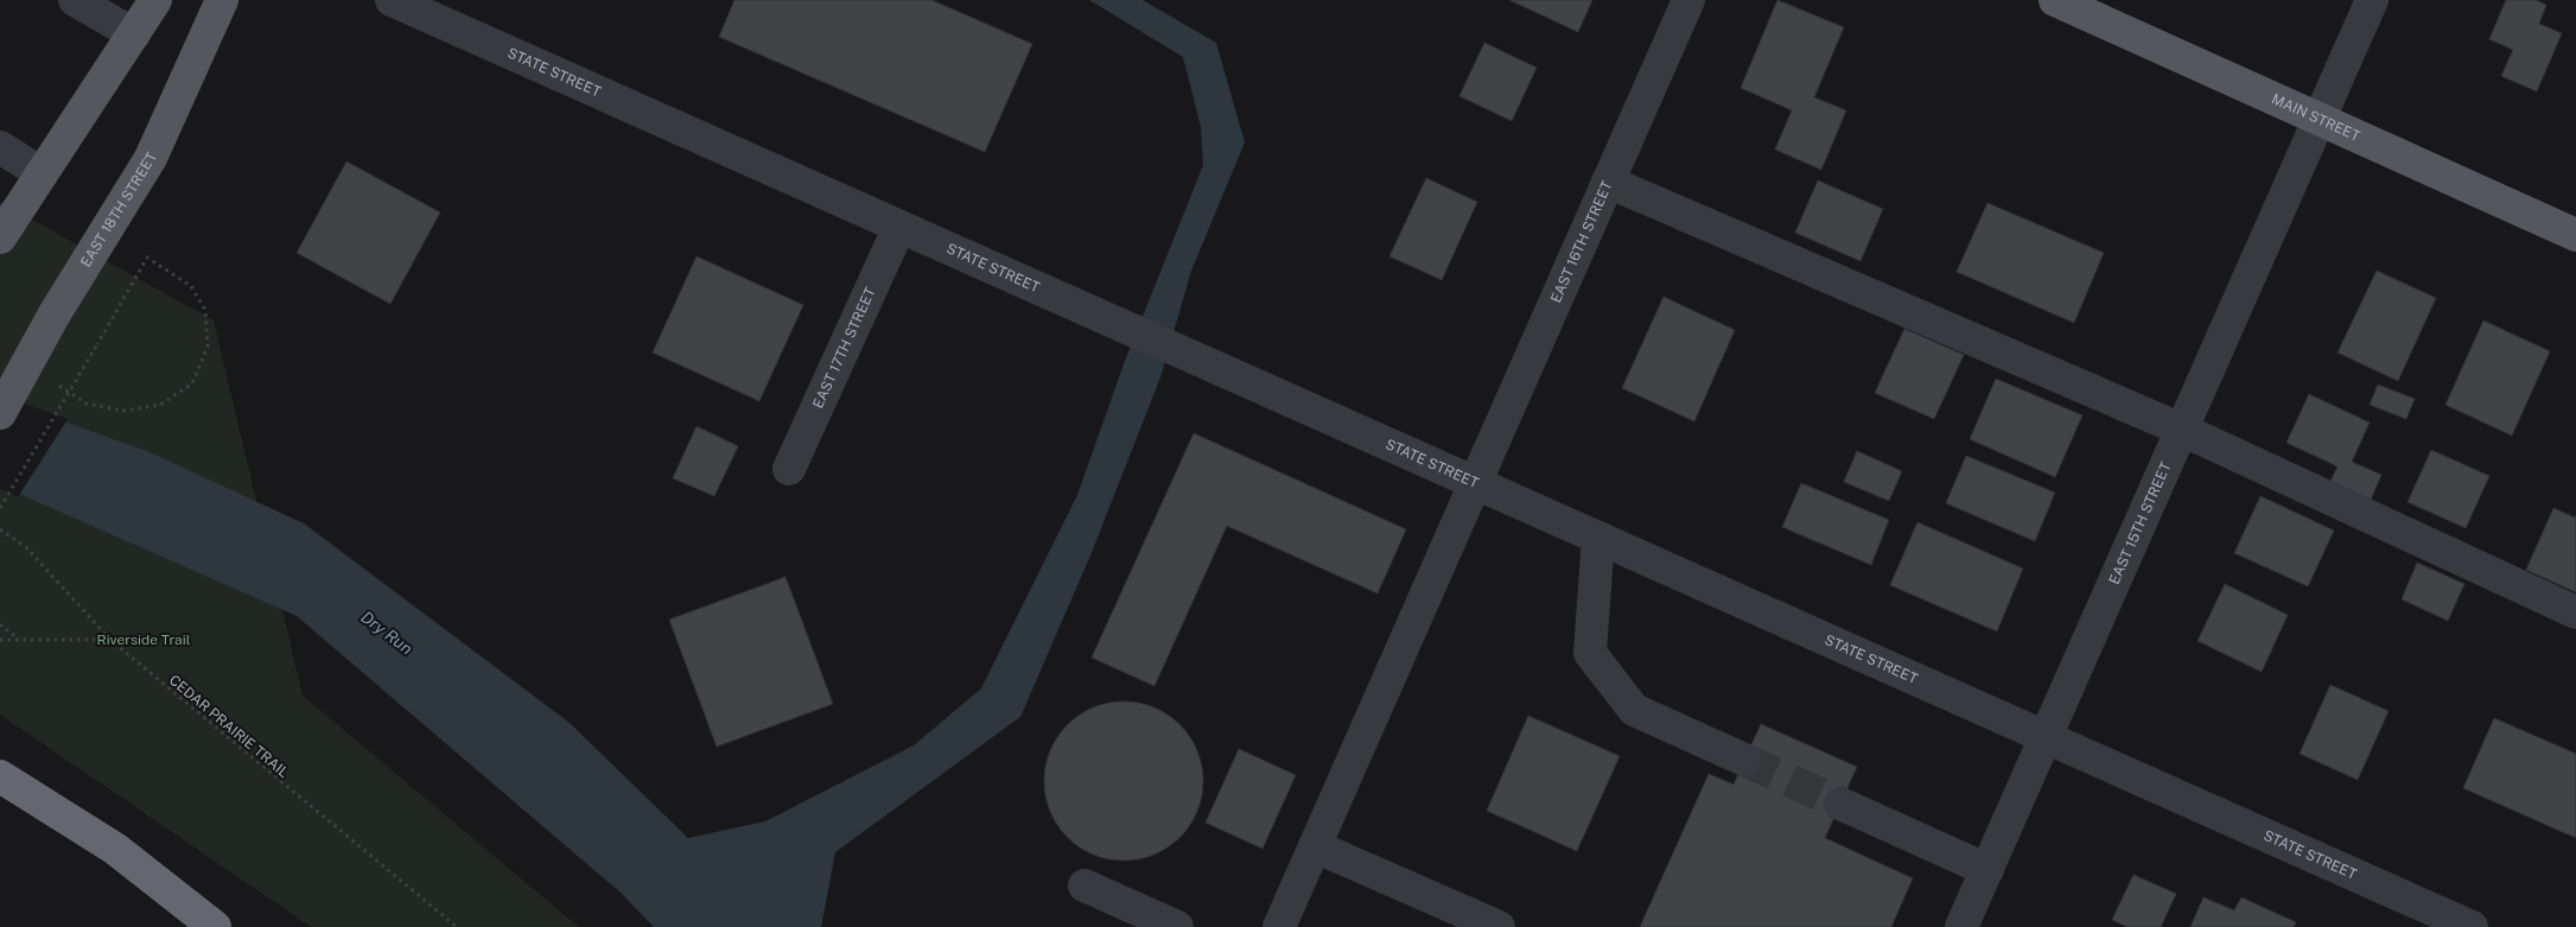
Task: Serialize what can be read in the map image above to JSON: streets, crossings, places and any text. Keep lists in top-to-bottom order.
{
  "streets": {
    "main road": ["MAIN STREET", "EAST 18TH STREET"],
    "street": [
      "STATE STREET",
      "EAST 16TH STREET",
      "EAST 17TH STREET",
      "EAST 15TH STREET"
    ],
    "path": ["CEDAR PRAIRIE TRAIL"]
  },
  "crossings": [
    ["STATE STREET", "EAST 16TH STREET"],
    ["STATE STREET", "EAST 17TH STREET"],
    ["STATE STREET", "EAST 15TH STREET"],
    ["MAIN STREET", "EAST 15TH STREET"]
  ],
  "water": ["Dry Run"],
  "parks": ["Riverside Trail"]
}
